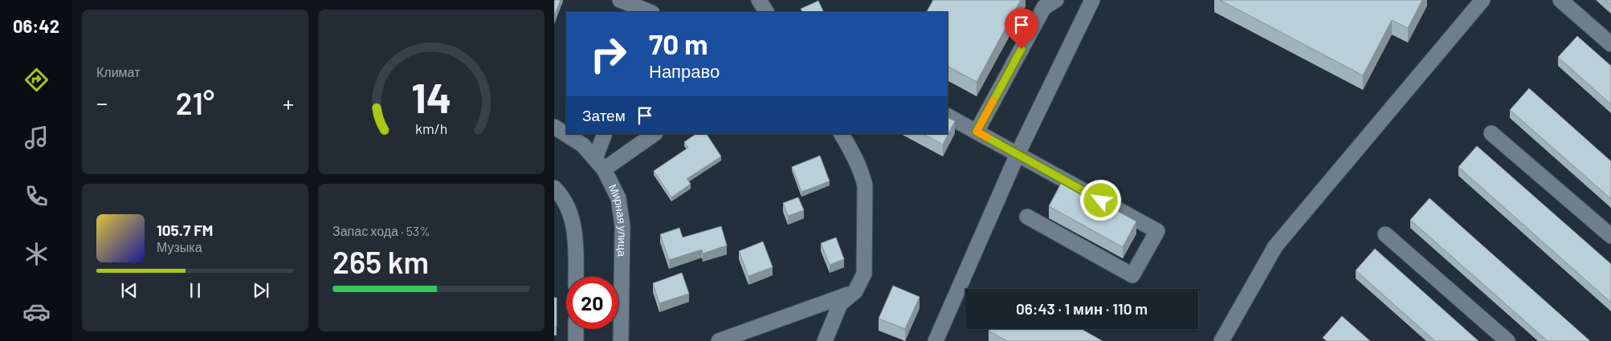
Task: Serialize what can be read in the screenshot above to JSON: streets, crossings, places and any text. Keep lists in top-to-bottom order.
{
  "streets": {
    "street": ["Мирная улица"]
  },
  "page": {
    "tabs": "06:42",
    "tile": [
      "Климат",
      ["Запас хода · 53%", "265 km"]
    ],
    "turn": ["70 m", "Направо"],
    "heat": ["−", "21°", "+"],
    "then": "Затем",
    "song": ["105.7 FM", "Музыка"],
    "limit": "20",
    "trip": "06:43 · 1 мин · 110 m",
    "gauge": ["14", "km/h"]
  }
}
